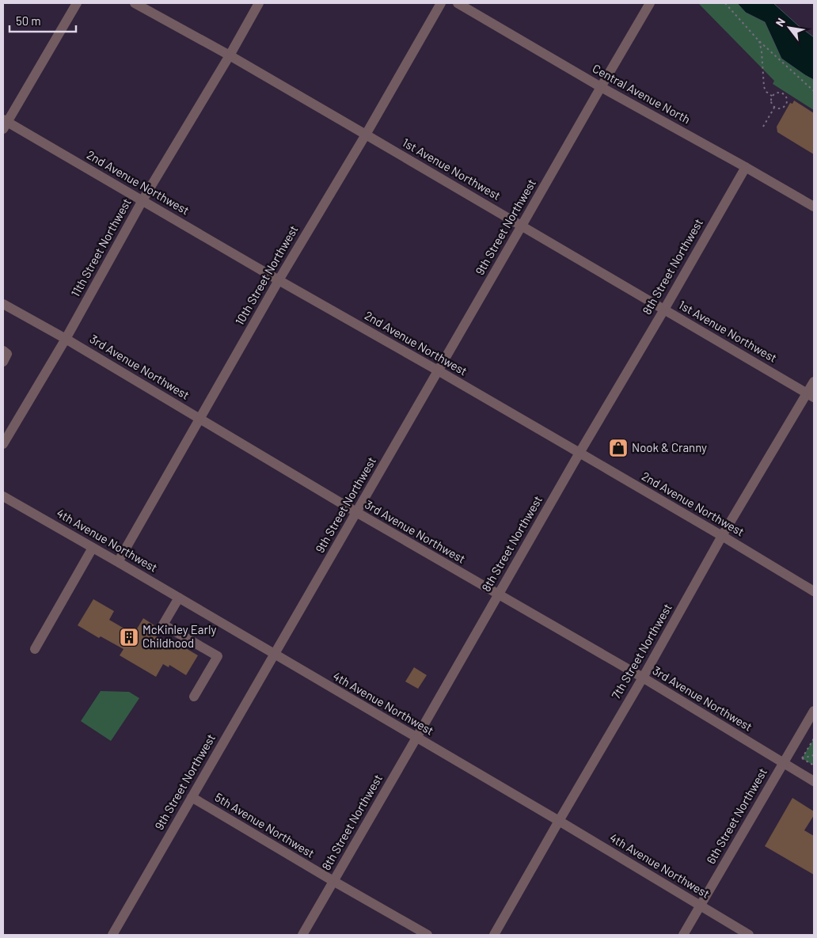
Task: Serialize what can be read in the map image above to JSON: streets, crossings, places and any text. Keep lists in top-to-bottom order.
{
  "streets": {
    "street": [
      "Central Avenue North",
      "1st Avenue Northwest",
      "2nd Avenue Northwest",
      "9th Street Northwest",
      "11th Street Northwest",
      "8th Street Northwest",
      "10th Street Northwest",
      "3rd Avenue Northwest",
      "4th Avenue Northwest",
      "7th Street Northwest",
      "6th Street Northwest",
      "5th Avenue Northwest"
    ]
  },
  "crossings": [
    ["Central Avenue North", "9th Street Northwest"],
    ["Central Avenue North", "8th Street Northwest"],
    ["1st Avenue Northwest", "9th Street Northwest"],
    ["1st Avenue Northwest", "11th Street Northwest"],
    ["1st Avenue Northwest", "8th Street Northwest"],
    ["1st Avenue Northwest", "10th Street Northwest"],
    ["1st Avenue Northwest", "7th Street Northwest"],
    ["2nd Avenue Northwest", "9th Street Northwest"],
    ["2nd Avenue Northwest", "11th Street Northwest"],
    ["2nd Avenue Northwest", "8th Street Northwest"],
    ["2nd Avenue Northwest", "10th Street Northwest"],
    ["2nd Avenue Northwest", "7th Street Northwest"],
    ["9th Street Northwest", "3rd Avenue Northwest"],
    ["9th Street Northwest", "4th Avenue Northwest"],
    ["9th Street Northwest", "5th Avenue Northwest"],
    ["11th Street Northwest", "3rd Avenue Northwest"],
    ["8th Street Northwest", "3rd Avenue Northwest"],
    ["8th Street Northwest", "4th Avenue Northwest"],
    ["8th Street Northwest", "5th Avenue Northwest"],
    ["10th Street Northwest", "3rd Avenue Northwest"],
    ["10th Street Northwest", "4th Avenue Northwest"],
    ["3rd Avenue Northwest", "7th Street Northwest"],
    ["3rd Avenue Northwest", "6th Street Northwest"],
    ["4th Avenue Northwest", "7th Street Northwest"],
    ["4th Avenue Northwest", "6th Street Northwest"]
  ],
  "places": {
    "shop": ["Nook & Cranny"],
    "building": ["McKinley Early Childhood"]
  },
  "scale_bar": "50 m",
  "north": "top left"
}
